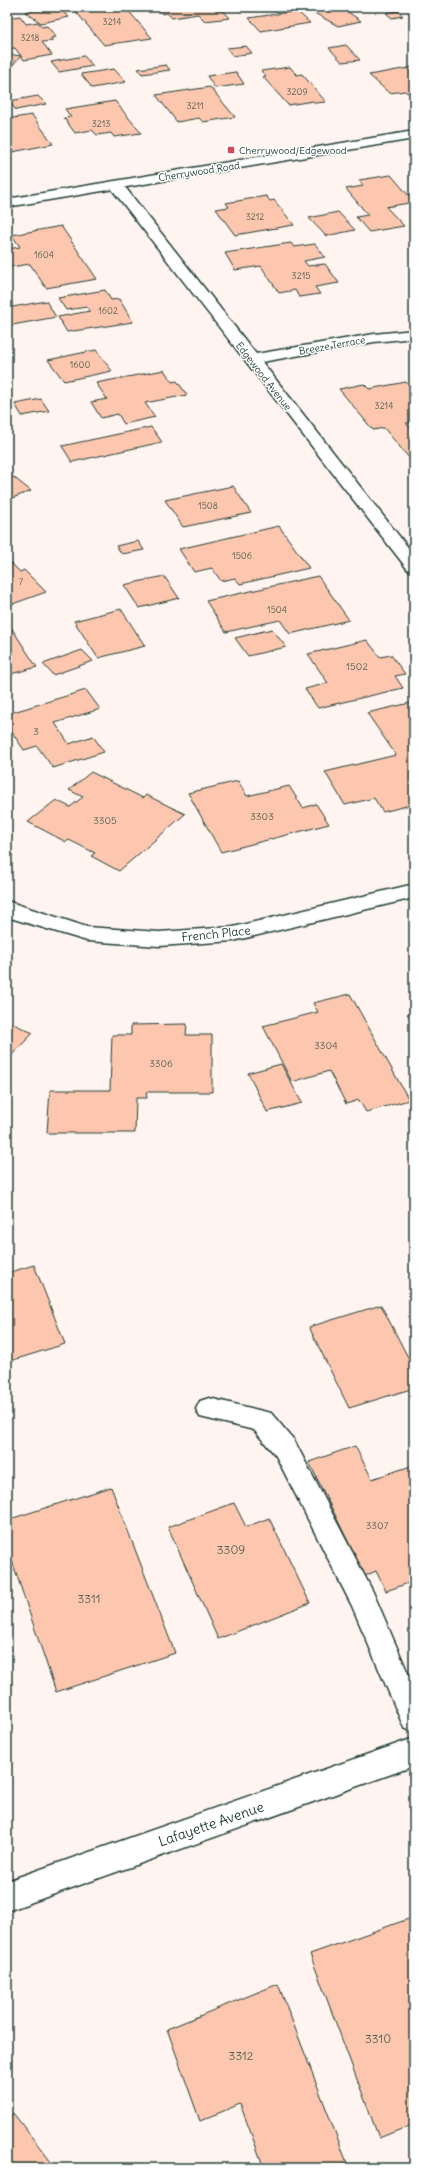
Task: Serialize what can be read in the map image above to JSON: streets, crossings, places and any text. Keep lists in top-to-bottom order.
{
  "streets": {
    "street": [
      "Cherrywood Road",
      "Breeze Terrace",
      "Edgewood Avenue",
      "French Place",
      "Lafayette Avenue"
    ]
  },
  "crossings": [
    ["Cherrywood Road", "Edgewood Avenue"],
    ["Breeze Terrace", "Edgewood Avenue"]
  ],
  "places": {
    "transit": ["Cherrywood/Edgewood"]
  },
  "house_numbers": [
    "3214",
    "3218",
    "3209",
    "3211",
    "3213",
    "3212",
    "1604",
    "3215",
    "1602",
    "1600",
    "3214",
    "1508",
    "1506",
    "7",
    "1504",
    "1502",
    "3",
    "3303",
    "3305",
    "3304",
    "3306",
    "3307",
    "3309",
    "3311",
    "3310",
    "3312"
  ]
}
